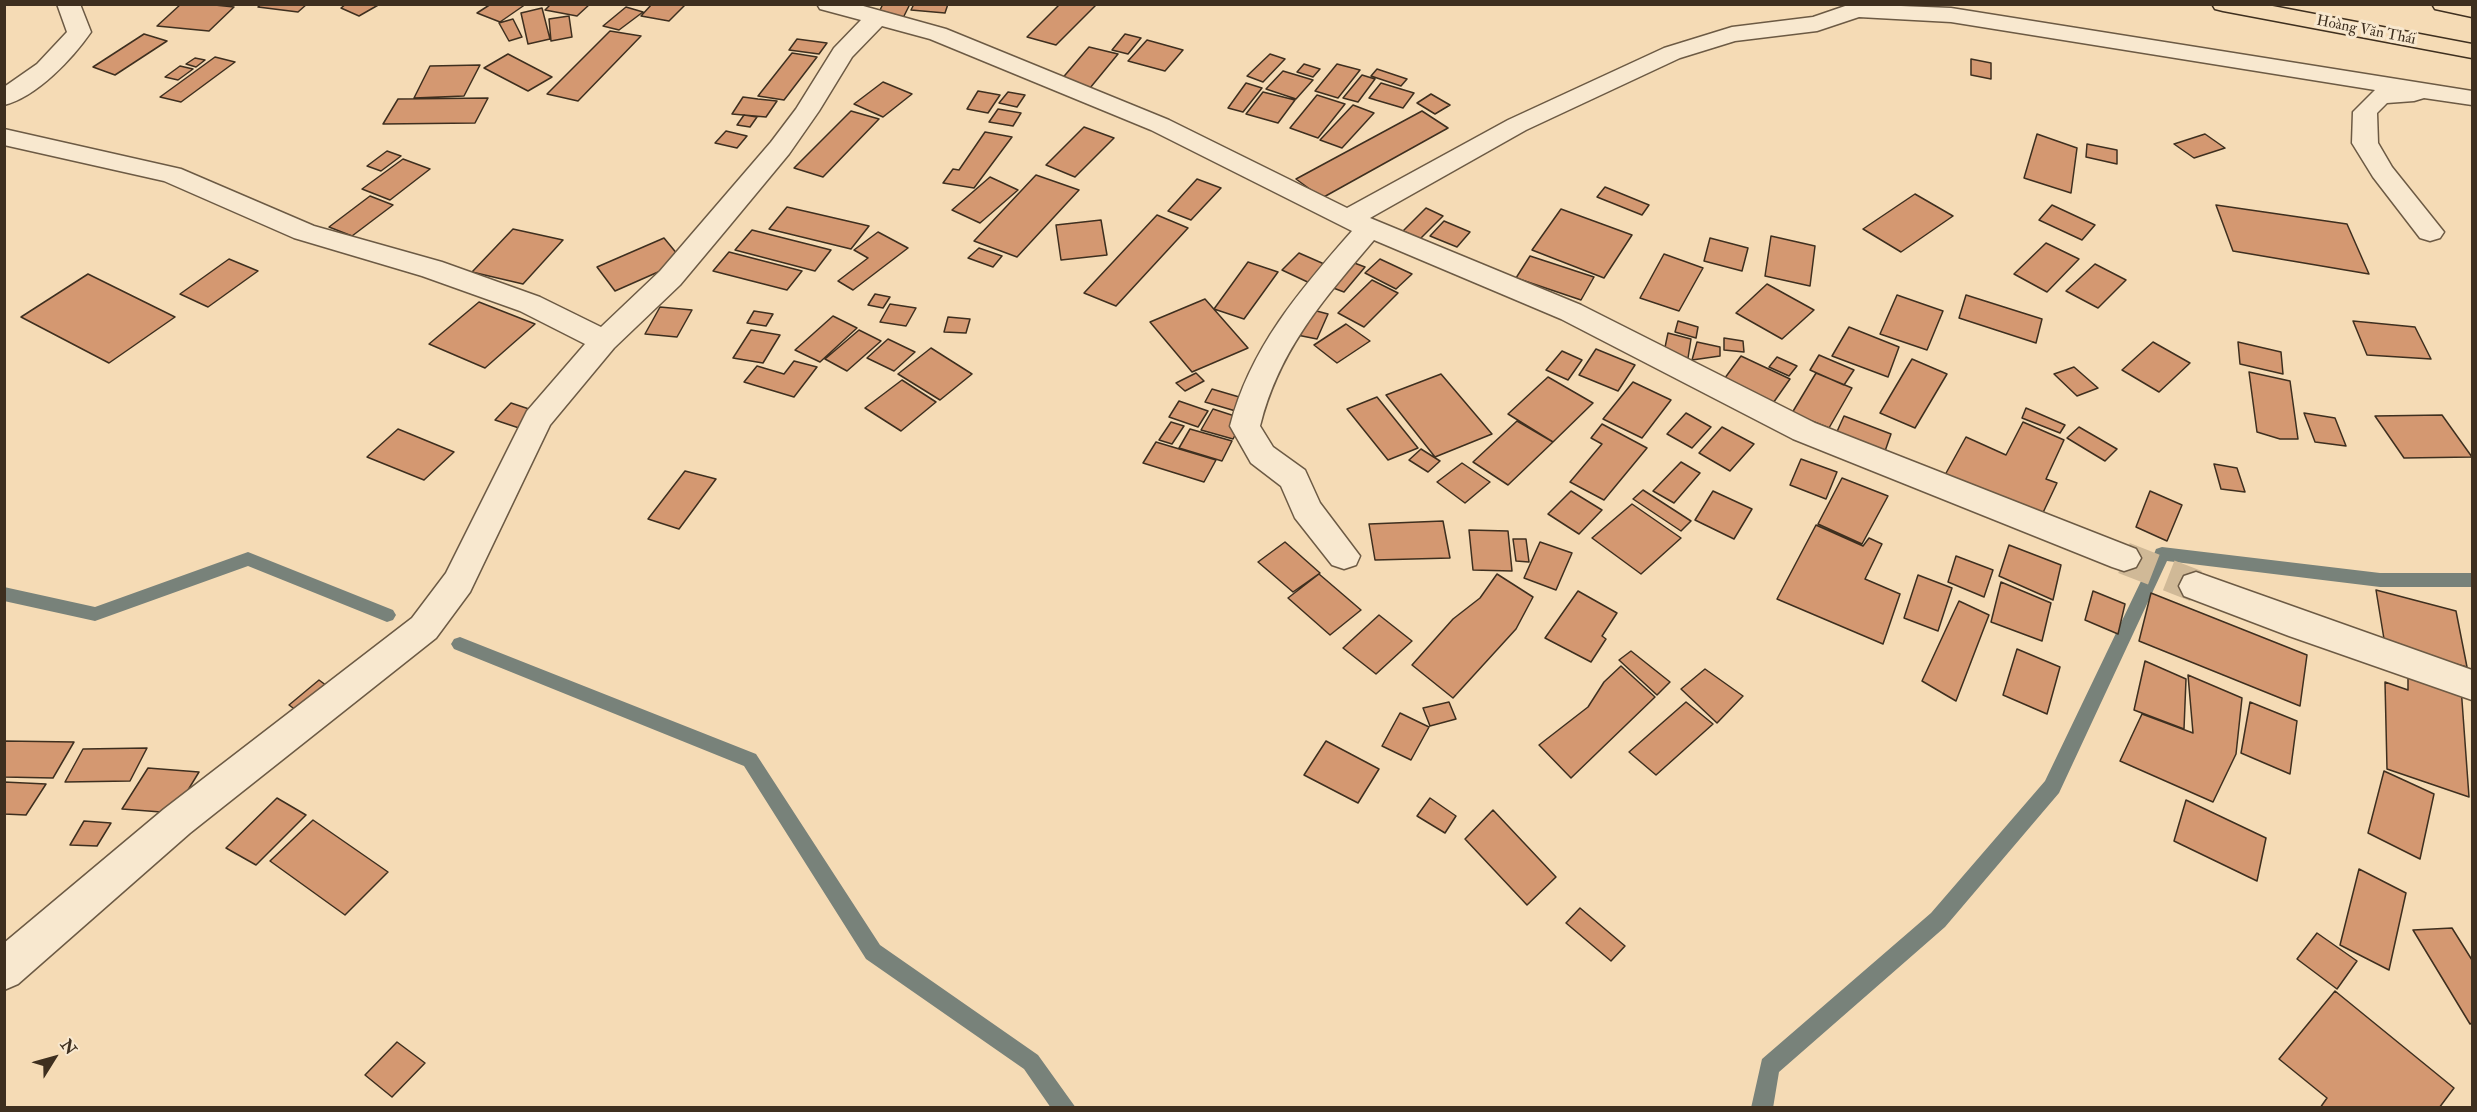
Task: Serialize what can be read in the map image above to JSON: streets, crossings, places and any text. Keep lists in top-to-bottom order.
{
  "streets": {
    "main road": ["Hoàng Văn Thái"]
  },
  "north": "top right"
}
